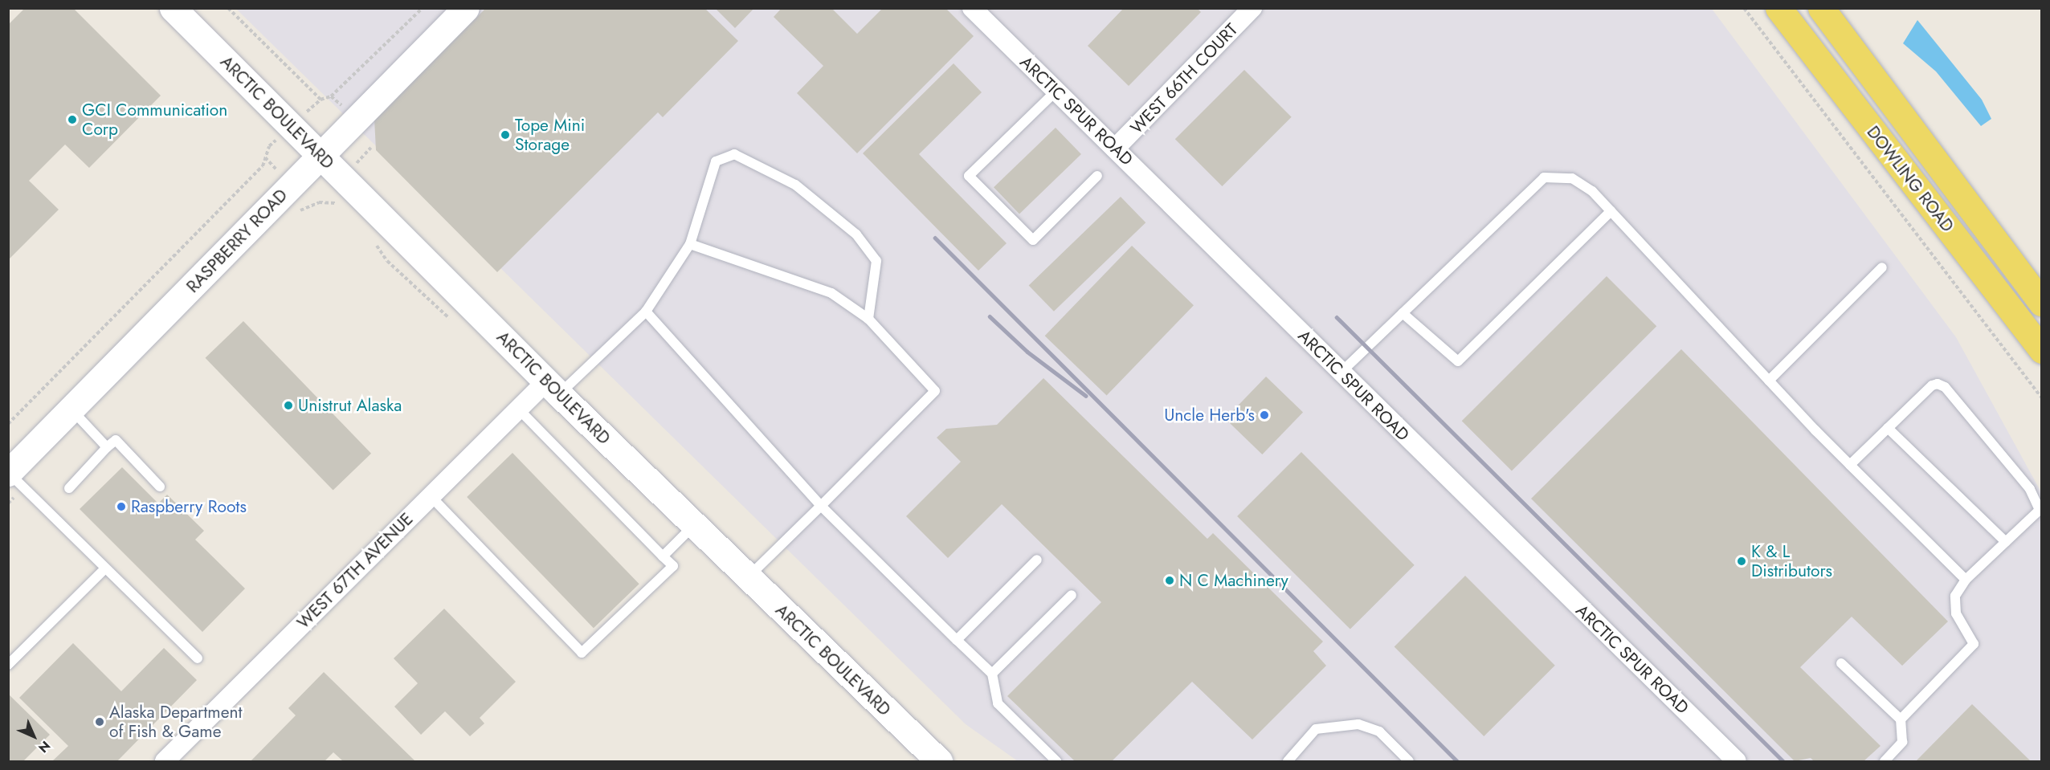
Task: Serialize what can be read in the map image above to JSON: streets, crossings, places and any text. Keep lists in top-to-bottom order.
{
  "streets": {
    "main road": ["ARCTIC BOULEVARD", "DOWLING ROAD", "RASPBERRY ROAD"],
    "street": ["WEST 66TH COURT", "ARCTIC SPUR ROAD", "WEST 67TH AVENUE"]
  },
  "crossings": [
    ["WEST 66TH COURT", "ARCTIC SPUR ROAD"],
    ["ARCTIC BOULEVARD", "RASPBERRY ROAD"],
    ["ARCTIC BOULEVARD", "WEST 67TH AVENUE"]
  ],
  "places": [
    "GCI Communication Corp",
    "Tope Mini Storage",
    "Unistrut Alaska",
    "Uncle Herb's",
    "Raspberry Roots",
    "K & L Distributors",
    "N C Machinery",
    "Alaska Department of Fish & Game"
  ],
  "north": "bottom right"
}
